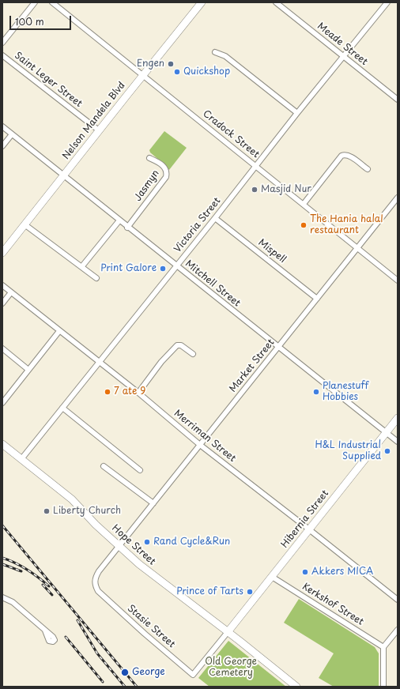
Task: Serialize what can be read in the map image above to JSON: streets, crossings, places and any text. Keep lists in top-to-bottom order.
{
  "streets": {
    "street": [
      "Meade Street",
      "Saint Leger Street",
      "Nelson Mandela Blvd",
      "Cradock Street",
      "Jasmyn",
      "Victoria Street",
      "Mispell",
      "Mitchell Street",
      "Market Street",
      "Merriman Street",
      "Hibernia Street",
      "Hope Street",
      "Kerkshof Street",
      "Stasie Street"
    ]
  },
  "crossings": [
    ["Meade Street", "Victoria Street"],
    ["Saint Leger Street", "Nelson Mandela Blvd"],
    ["Nelson Mandela Blvd", "Cradock Street"],
    ["Nelson Mandela Blvd", "Mitchell Street"],
    ["Cradock Street", "Victoria Street"],
    ["Cradock Street", "Market Street"],
    ["Jasmyn", "Mitchell Street"],
    ["Victoria Street", "Mispell"],
    ["Victoria Street", "Mitchell Street"],
    ["Victoria Street", "Merriman Street"],
    ["Victoria Street", "Hope Street"],
    ["Mispell", "Market Street"],
    ["Mitchell Street", "Market Street"],
    ["Mitchell Street", "Hibernia Street"],
    ["Market Street", "Merriman Street"],
    ["Market Street", "Hope Street"],
    ["Market Street", "Stasie Street"],
    ["Merriman Street", "Hibernia Street"],
    ["Hibernia Street", "Hope Street"],
    ["Hibernia Street", "Kerkshof Street"],
    ["Hibernia Street", "Stasie Street"],
    ["Hope Street", "Stasie Street"]
  ],
  "parks": ["Old George Cemetery"],
  "places": [
    "Engen",
    "Quickshop",
    "Masjid Nur",
    "The Hania halal restaurant",
    "Print Galore",
    "7 ate 9",
    "Planestuff Hobbies",
    "H&L Industrial Supplied",
    "Liberty Church",
    "Rand Cycle&Run",
    "Akkers MICA",
    "Prince of Tarts",
    "George"
  ],
  "scale_bar": "100 m"
}
